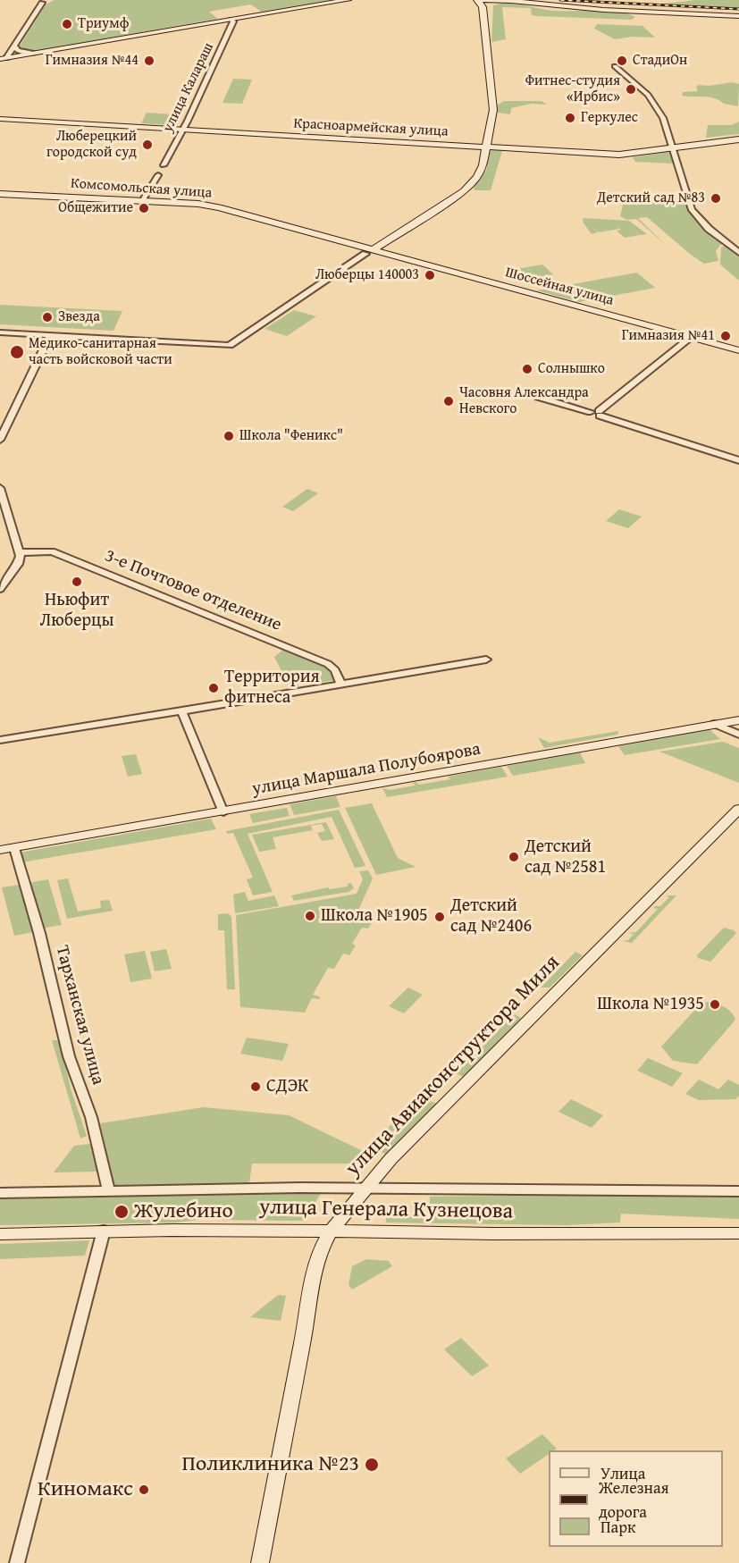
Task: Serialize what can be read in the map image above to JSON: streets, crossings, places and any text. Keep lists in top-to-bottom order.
{
  "streets": {
    "street": [
      "улица Калараш",
      "Красноармейская улица",
      "Комсомольская улица",
      "Шоссейная улица",
      "3-е Почтовое отделение",
      "улица Маршала Полубоярова",
      "Тарханская улица",
      "улица Авиаконструктора Миля",
      "улица Генерала Кузнецова"
    ]
  },
  "crossings": [
    ["улица Калараш", "Красноармейская улица"],
    ["Комсомольская улица", "Шоссейная улица"],
    ["улица Маршала Полубоярова", "Тарханская улица"],
    ["улица Авиаконструктора Миля", "улица Генерала Кузнецова"]
  ],
  "places": [
    "Триумф",
    "Гимназия №44",
    "СтадиОн",
    "Фитнес-студия «Ирбис»",
    "Геркулес",
    "Люберецкий городской суд",
    "Детский сад №83",
    "Общежитие",
    "Люберцы 140003",
    "Звезда",
    "Гимназия №41",
    "Медико-санитарная часть войсковой части",
    "Солнышко",
    "Часовня Александра Невского",
    "Школа \"Феникс\"",
    "Ньюфит Люберцы",
    "Территория фитнеса",
    "Детский сад №2581",
    "Школа №1905",
    "Детский сад №2406",
    "Школа №1935",
    "СДЭК",
    "Жулебино",
    "Поликлиника №23",
    "Киномакс"
  ],
  "legend": ["Улица", "Железная дорога", "Парк"]
}
